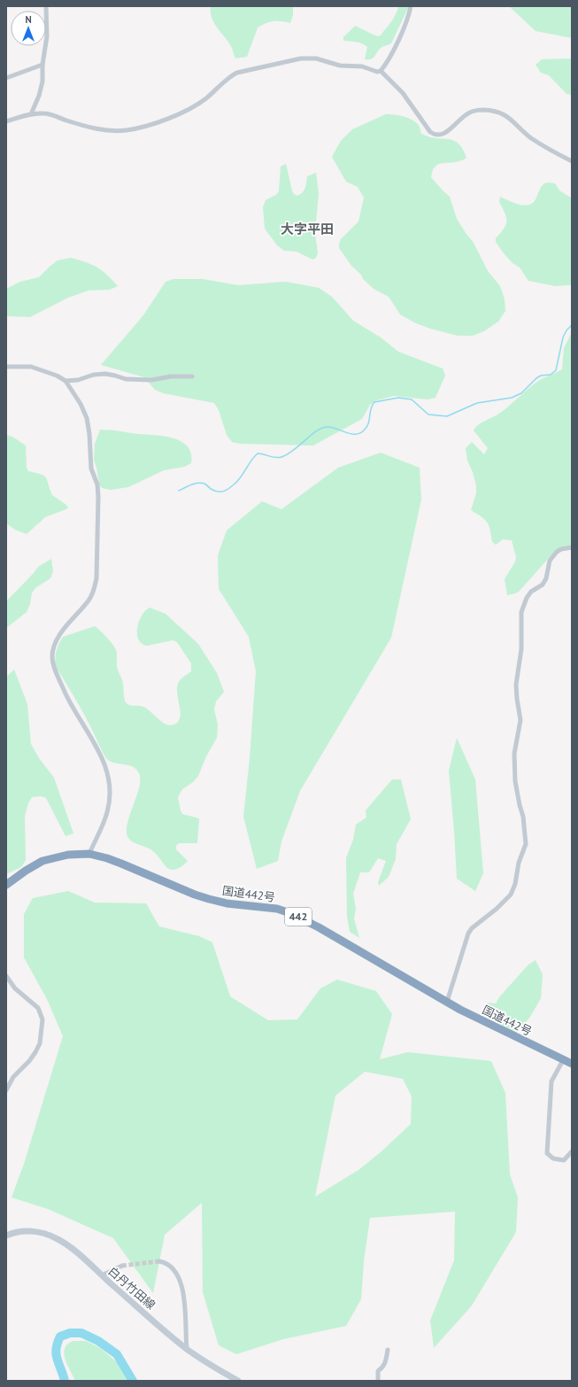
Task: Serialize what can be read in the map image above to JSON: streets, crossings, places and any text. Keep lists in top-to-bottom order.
{
  "streets": {
    "highway": ["国道442号", "442"],
    "main road": ["白丹竹田線"]
  },
  "districts": ["大字平田"],
  "north": "top"
}
